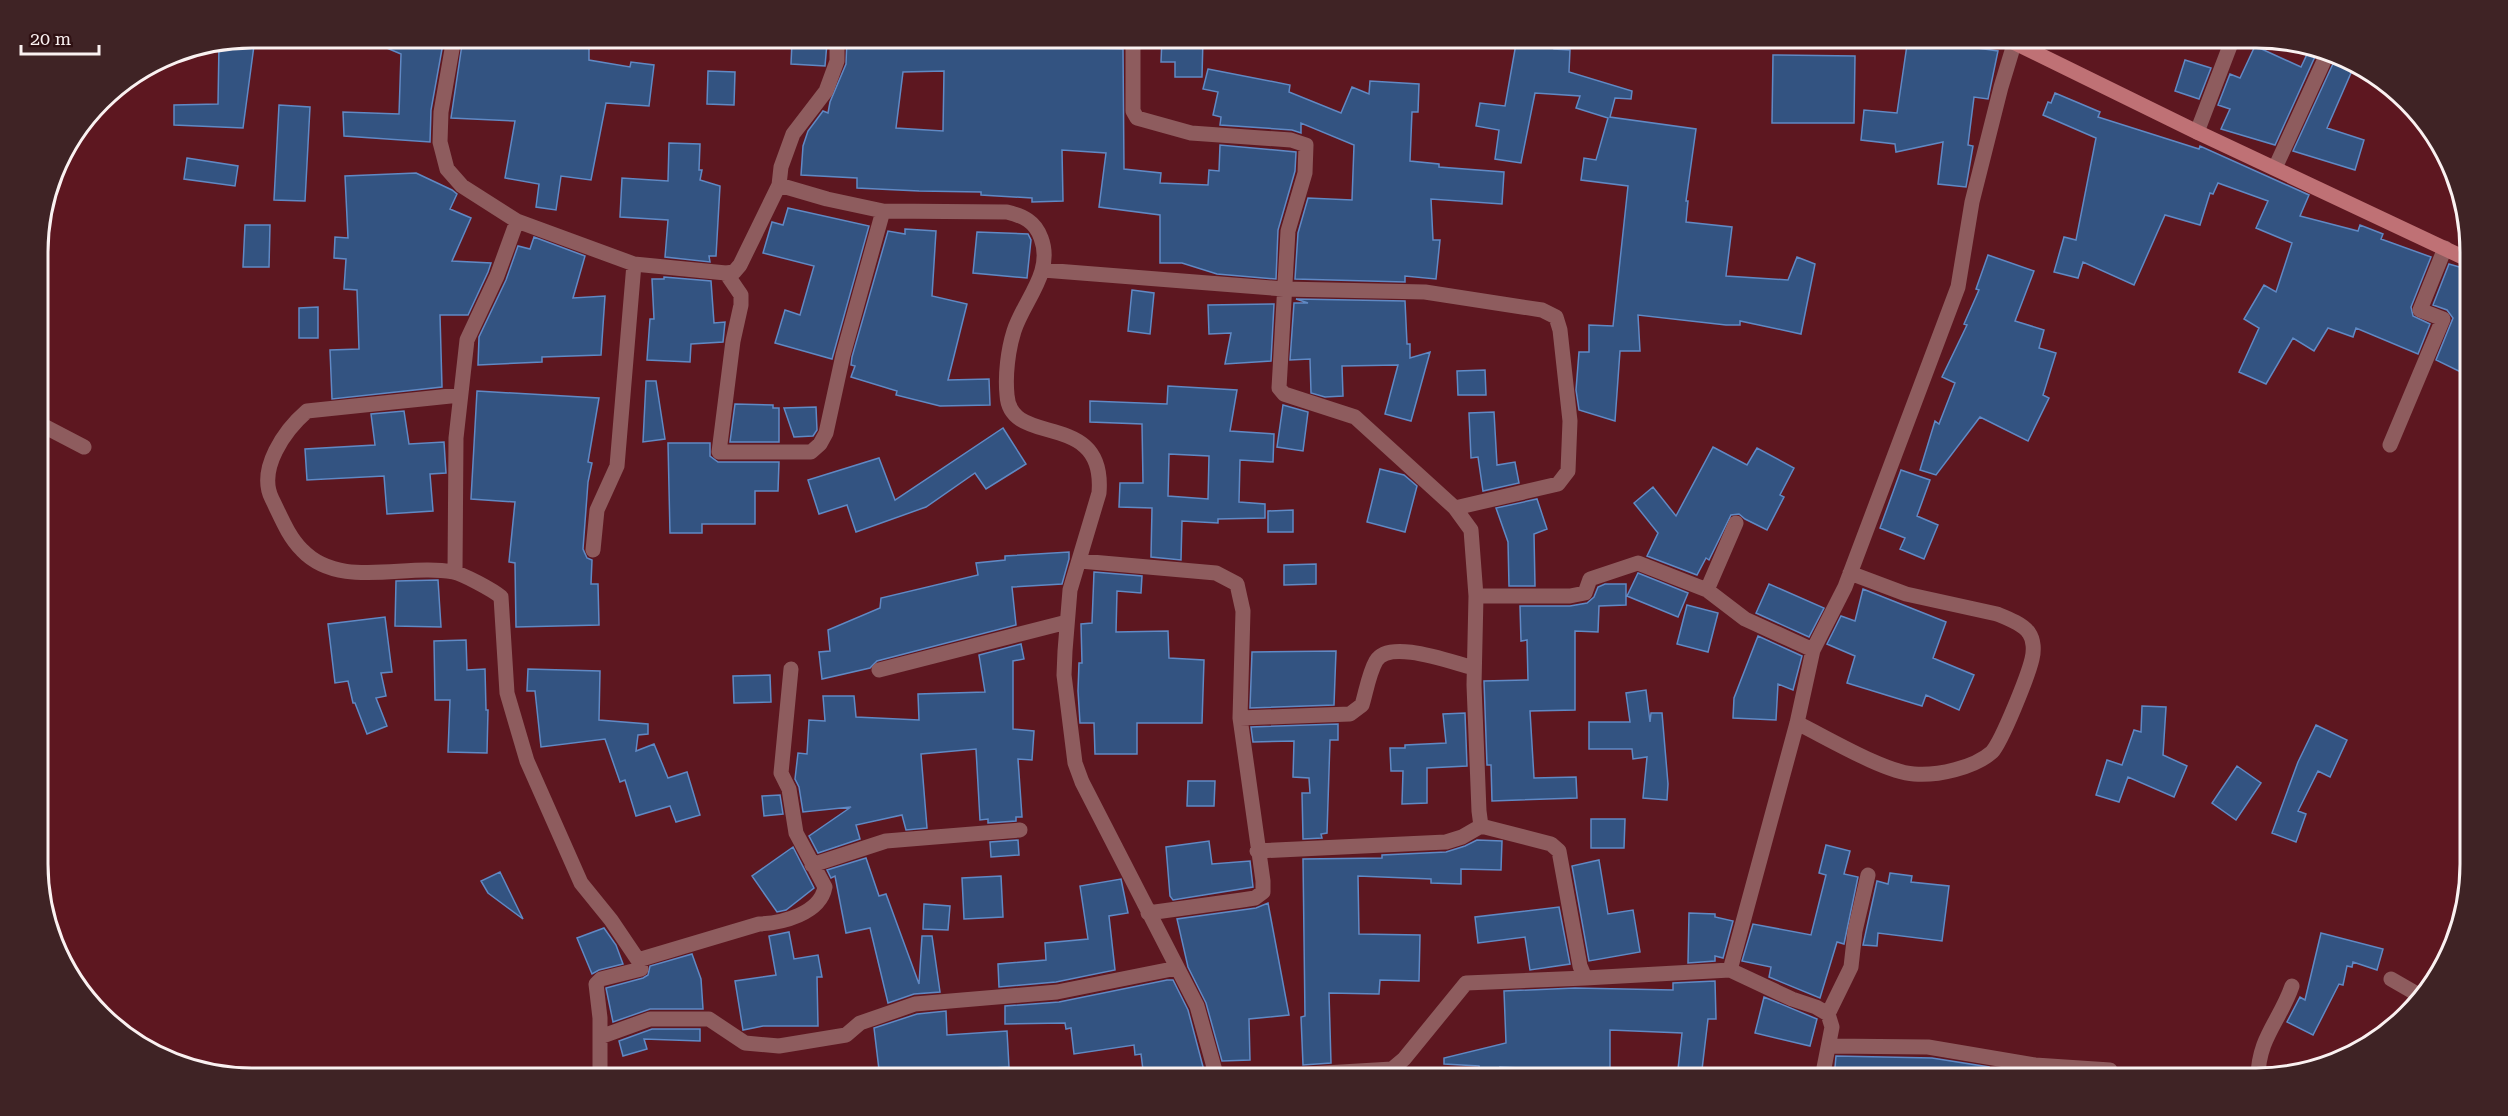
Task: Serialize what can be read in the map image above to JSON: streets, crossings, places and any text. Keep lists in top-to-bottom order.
{
  "scale_bar": "20 m"
}
